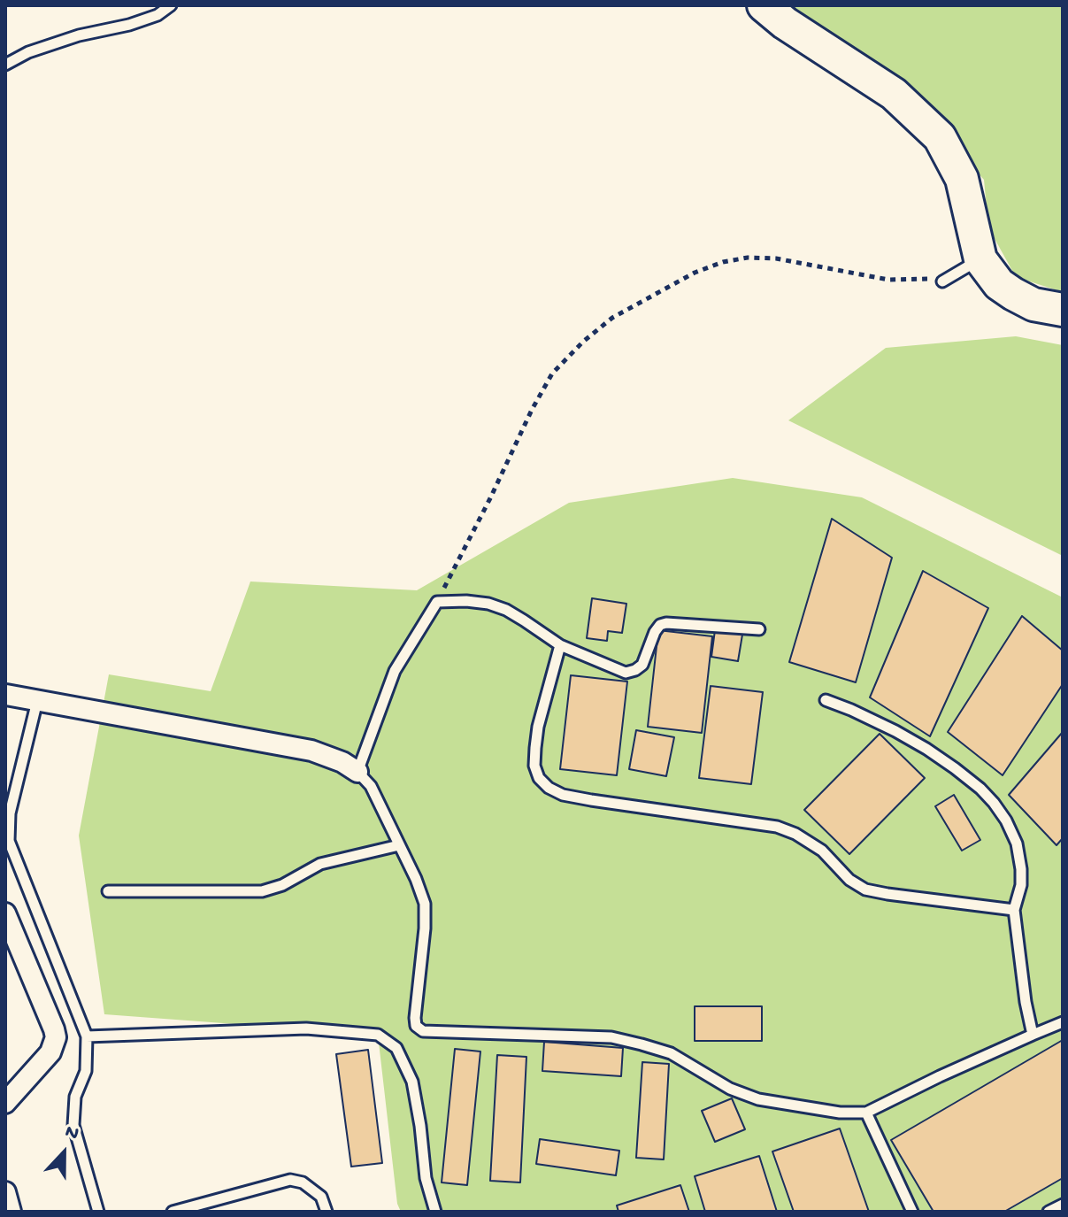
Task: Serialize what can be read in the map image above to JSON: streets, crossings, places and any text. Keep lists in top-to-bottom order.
{
  "north": "top"
}
